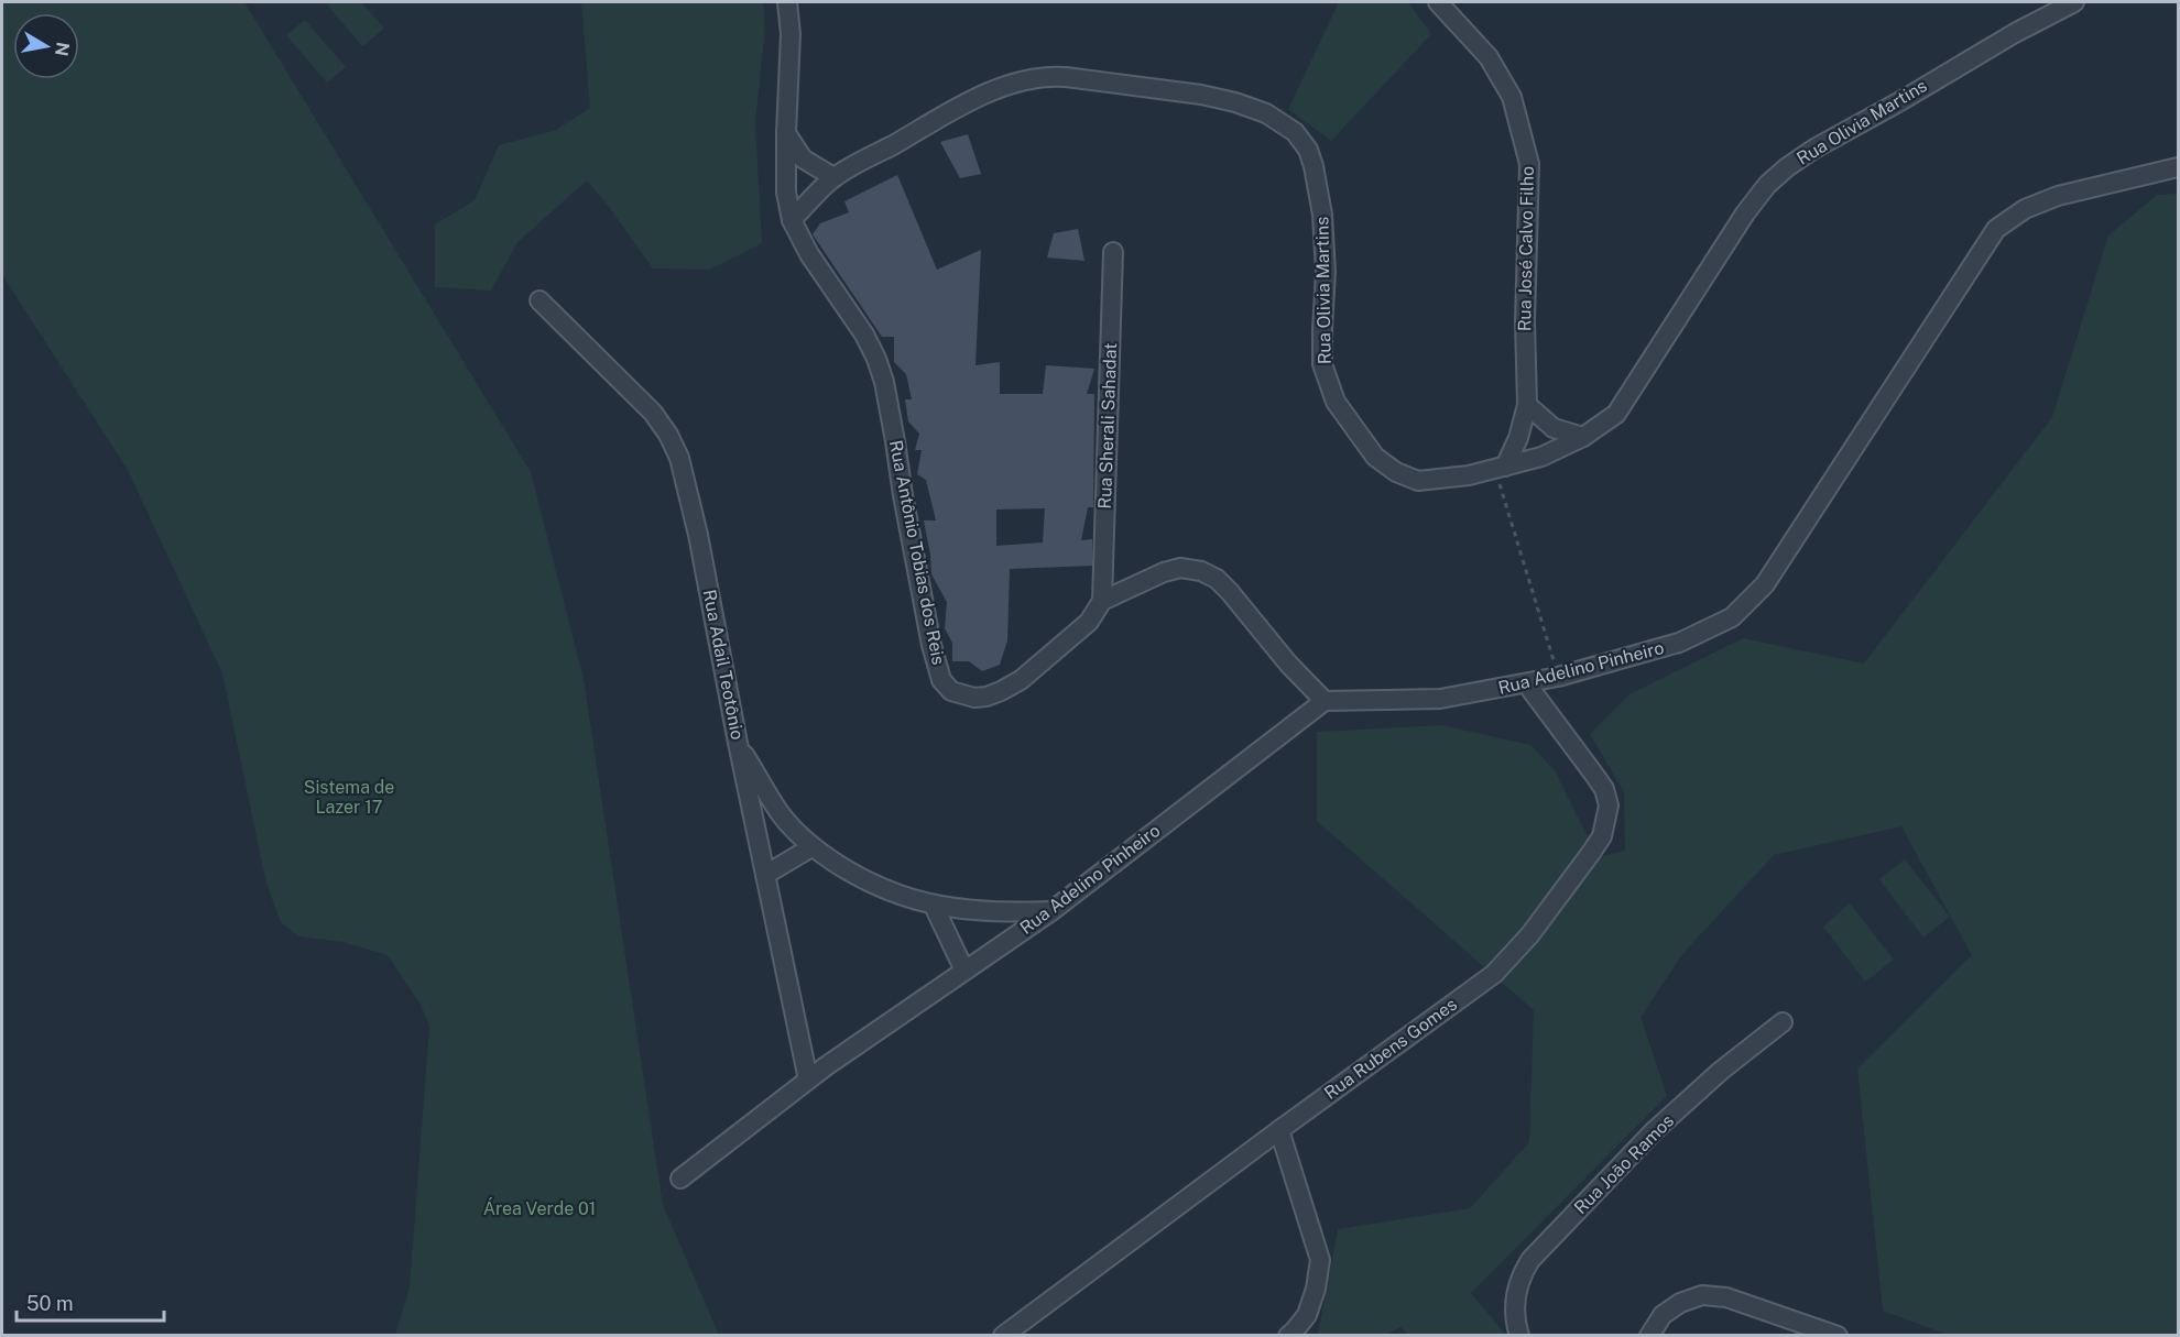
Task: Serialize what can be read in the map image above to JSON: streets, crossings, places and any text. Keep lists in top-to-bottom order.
{
  "streets": {
    "street": [
      "Rua Olivia Martins",
      "Rua José Calvo Filho",
      "Rua Sherali Sahadat",
      "Rua Antônio Tobias dos Reis",
      "Rua Adail Teotônio",
      "Rua Adelino Pinheiro",
      "Rua Rubens Gomes",
      "Rua João Ramos"
    ]
  },
  "crossings": [
    ["Rua Olivia Martins", "Rua José Calvo Filho"],
    ["Rua Olivia Martins", "Rua Antônio Tobias dos Reis"],
    ["Rua Sherali Sahadat", "Rua Antônio Tobias dos Reis"],
    ["Rua Antônio Tobias dos Reis", "Rua Adelino Pinheiro"],
    ["Rua Adail Teotônio", "Rua Adelino Pinheiro"],
    ["Rua Adelino Pinheiro", "Rua Rubens Gomes"]
  ],
  "parks": ["Sistema de Lazer 17", "Área Verde 01"],
  "scale_bar": "50 m",
  "north": "right"
}
